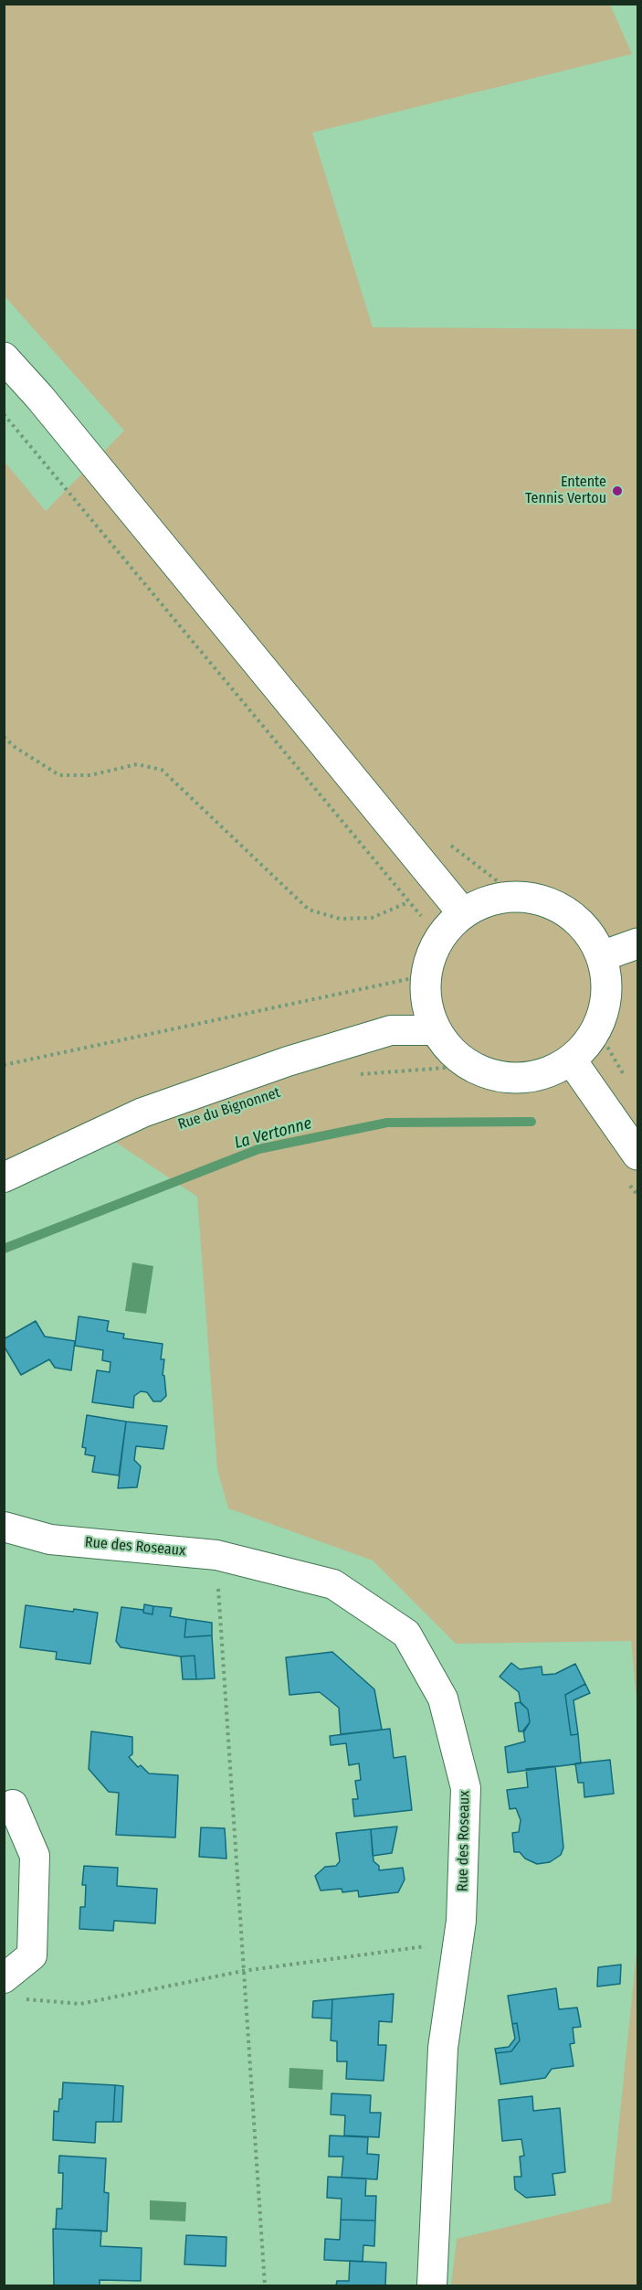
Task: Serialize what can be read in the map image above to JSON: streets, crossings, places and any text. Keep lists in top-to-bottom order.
{
  "streets": {
    "street": ["Rue du Bignonnet", "Rue des Roseaux"]
  },
  "water": ["La Vertonne"],
  "places": ["Entente Tennis Vertou"]
}
